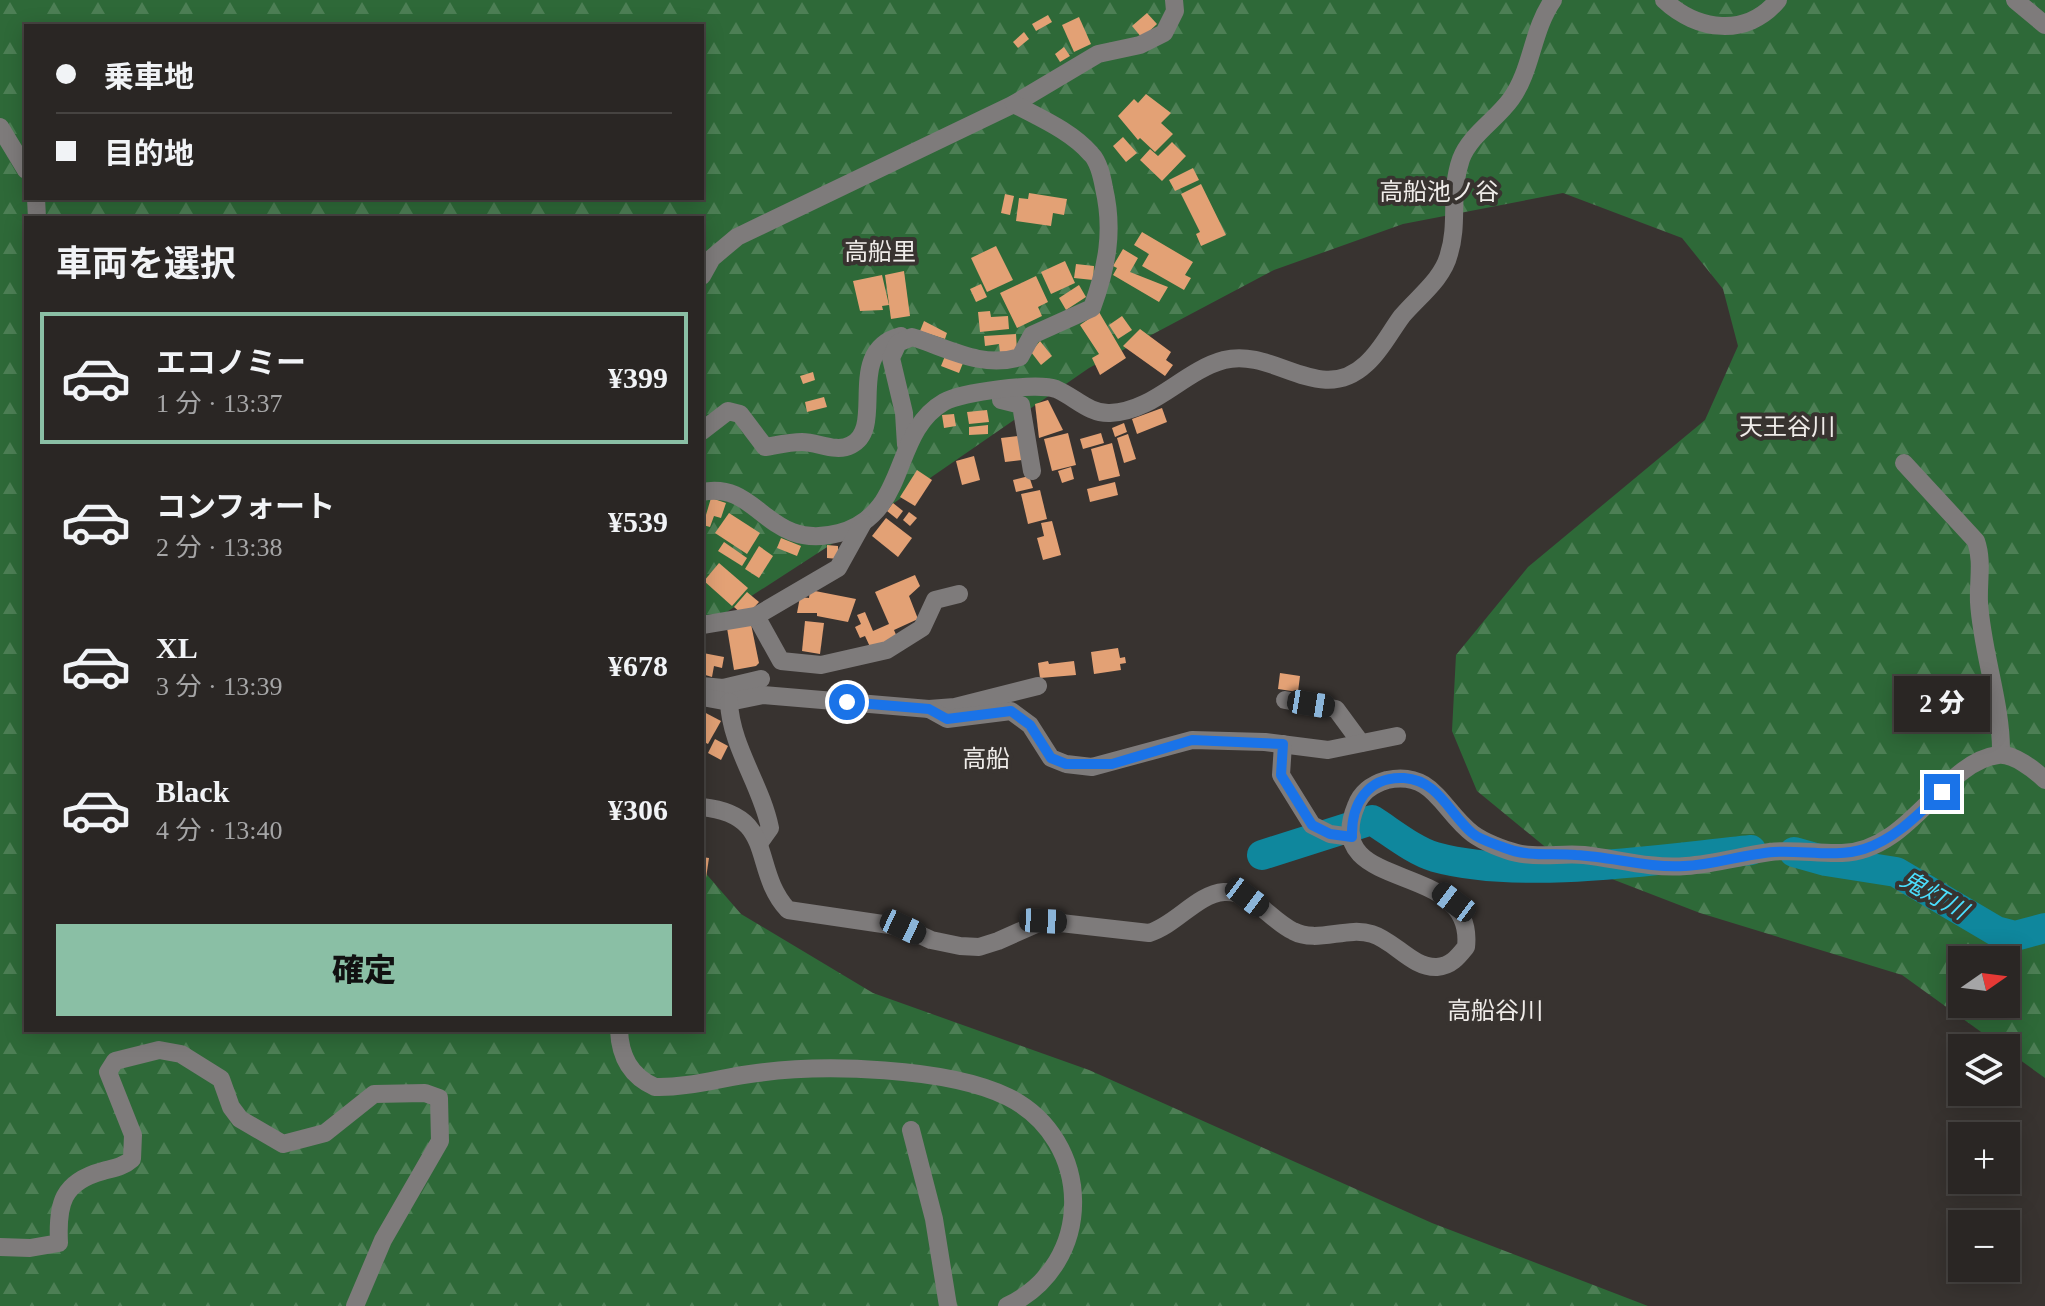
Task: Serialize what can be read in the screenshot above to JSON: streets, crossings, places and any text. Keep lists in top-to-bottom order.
{
  "districts": [
    "高船池ノ谷",
    "高船里",
    "天王谷川",
    "高船",
    "高船谷川"
  ],
  "water": ["鬼灯川"],
  "north": "right",
  "page": {
    "banner": ["乗車地", "目的地"],
    "heading": "車両を選択",
    "list": [
      {
        "name": "エコノミー",
        "note": "1 分 · 13:37",
        "value": "¥399"
      },
      {
        "name": "コンフォート",
        "note": "2 分 · 13:38",
        "value": "¥539"
      },
      {
        "name": "XL",
        "note": "3 分 · 13:39",
        "value": "¥678"
      },
      {
        "name": "Black",
        "note": "4 分 · 13:40",
        "value": "¥306"
      }
    ],
    "bubble": "2 分",
    "buttons": "確定",
    "map_buttons": ["+", "−"]
  }
}
